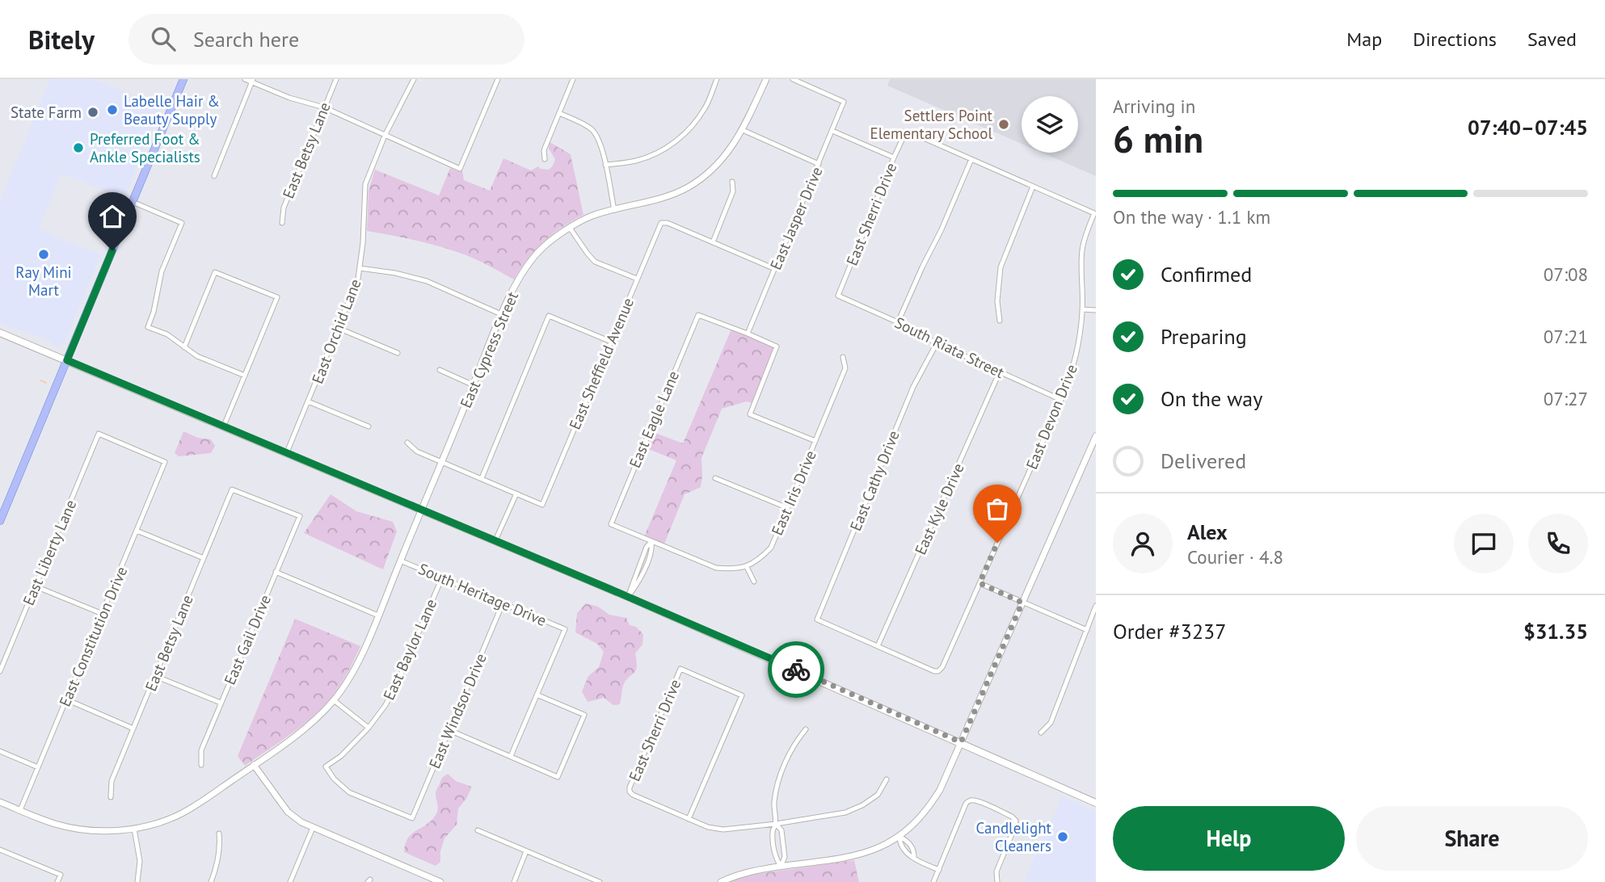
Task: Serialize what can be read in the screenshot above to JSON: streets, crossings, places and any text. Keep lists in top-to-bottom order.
{
  "streets": {
    "street": [
      "East Betsy Lane",
      "East Sherri Drive",
      "East Jasper Drive",
      "East Orchid Lane",
      "South Riata Street",
      "East Cypress Street",
      "East Sheffield Avenue",
      "East Devon Drive",
      "East Eagle Lane",
      "East Cathy Drive",
      "East Iris Drive",
      "East Kyle Drive",
      "East Liberty Lane",
      "South Heritage Drive",
      "East Constitution Drive",
      "East Gail Drive",
      "East Baylor Lane",
      "East Windsor Drive"
    ]
  },
  "crossings": [
    ["East Betsy Lane", "East Gail Drive"],
    ["East Sherri Drive", "South Riata Street"],
    ["East Jasper Drive", "East Eagle Lane"],
    ["South Riata Street", "East Devon Drive"],
    ["South Riata Street", "East Cathy Drive"],
    ["South Riata Street", "East Kyle Drive"],
    ["East Devon Drive", "East Cathy Drive"],
    ["East Devon Drive", "East Kyle Drive"],
    ["East Cathy Drive", "East Kyle Drive"],
    ["East Liberty Lane", "East Constitution Drive"],
    ["South Heritage Drive", "East Baylor Lane"],
    ["South Heritage Drive", "East Windsor Drive"],
    ["East Baylor Lane", "East Windsor Drive"]
  ],
  "places": [
    "Labelle Hair & Beauty Supply",
    "State Farm",
    "Settlers Point Elementary School",
    "Preferred Foot & Ankle Specialists",
    "Ray Mini Mart",
    "Candlelight Cleaners"
  ],
  "page": {
    "header": "Bitely",
    "search": "Search here",
    "nav": ["Map", "Directions", "Saved"],
    "heading": ["6 min", "Arriving in", "07:40–07:45"],
    "panel": [
      "Alex",
      "Courier · 4.8",
      "Order #3237",
      "$31.35"
    ],
    "bar": "On the way · 1.1 km",
    "list": [
      ["Confirmed", "07:08"],
      ["Preparing", "07:21"],
      ["On the way", "07:27"],
      "Delivered"
    ],
    "buttons": ["Help", "Share"]
  }
}
